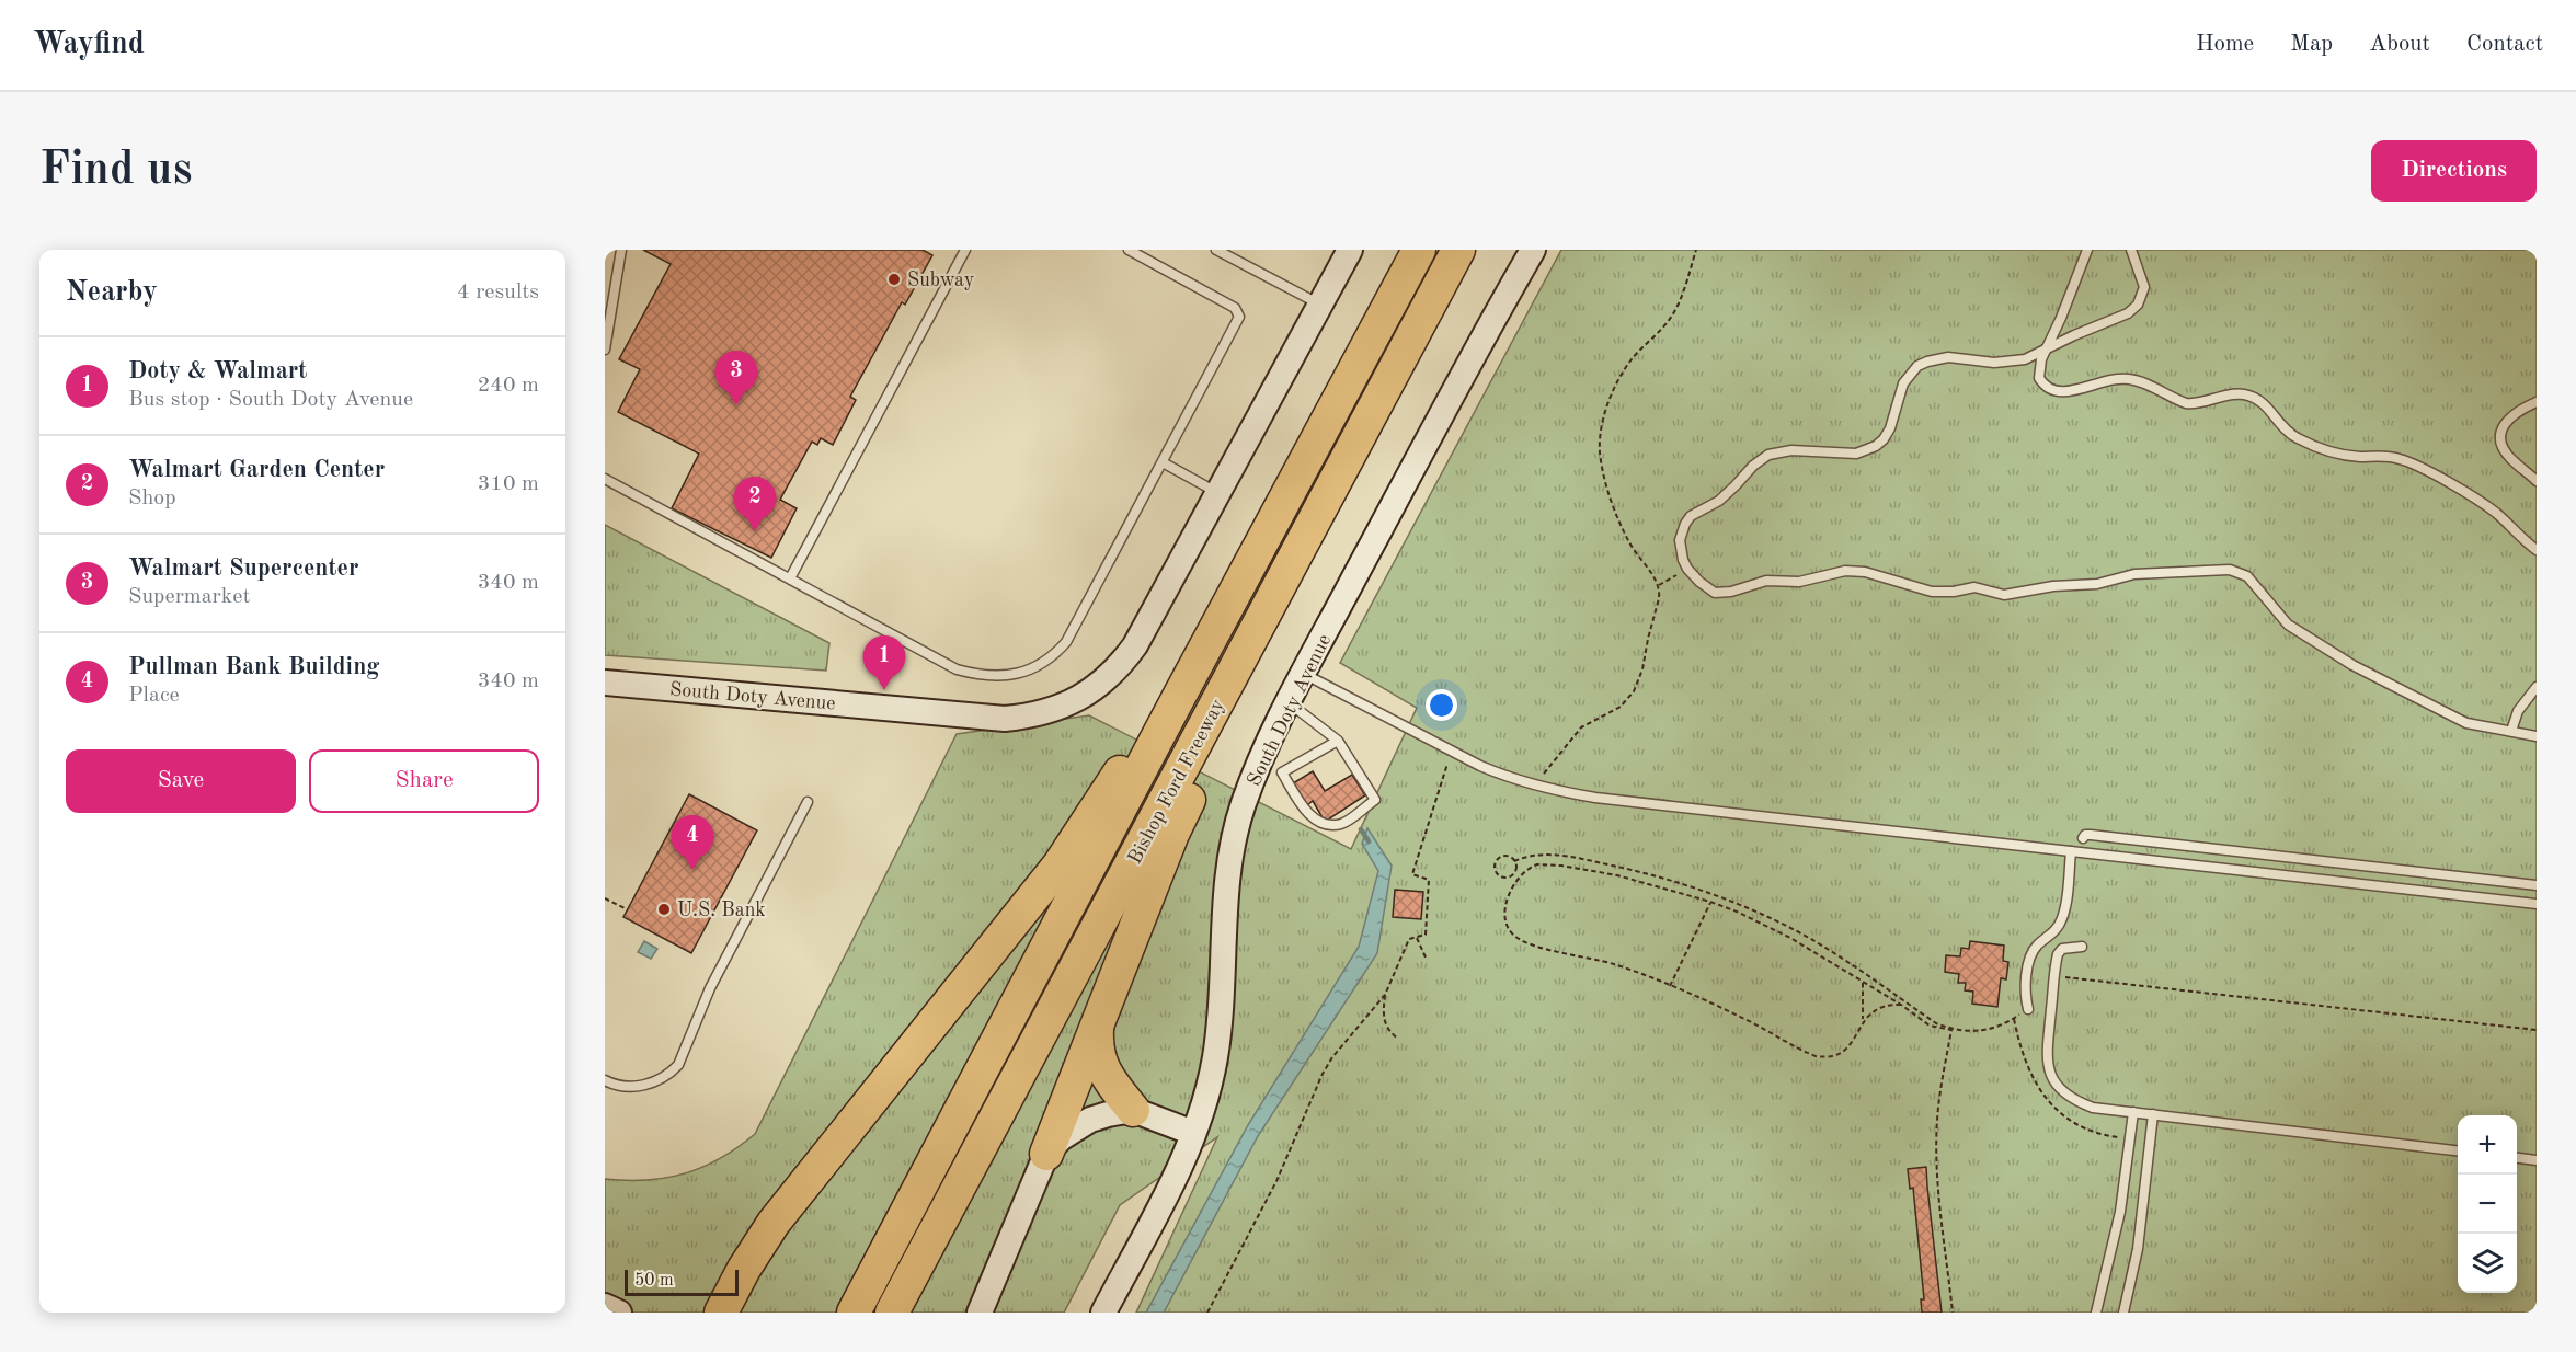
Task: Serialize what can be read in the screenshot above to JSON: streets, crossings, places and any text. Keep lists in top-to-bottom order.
{
  "streets": {
    "highway": ["Bishop Ford Freeway"],
    "street": ["South Doty Avenue"]
  },
  "places": ["Subway", "U.S. Bank"],
  "scale_bar": "50 m",
  "page": {
    "header": "Wayfind",
    "nav": [
      "Home",
      "Map",
      "About",
      "Contact"
    ],
    "buttons": [
      "Directions",
      ["Save", "Share"]
    ],
    "title": "Find us",
    "heading": ["Nearby", "4 results"],
    "list": [
      {
        "mark": "1",
        "name": "Doty & Walmart",
        "note": "Bus stop · South Doty Avenue",
        "value": "240 m"
      },
      {
        "mark": "2",
        "name": "Walmart Garden Center",
        "note": "Shop",
        "value": "310 m"
      },
      {
        "mark": "3",
        "name": "Walmart Supercenter",
        "note": "Supermarket",
        "value": "340 m"
      },
      {
        "mark": "4",
        "name": "Pullman Bank Building",
        "note": "Place",
        "value": "340 m"
      }
    ],
    "pins": [
      "3",
      "2",
      "1",
      "4"
    ],
    "map_buttons": ["+", "−"],
    "scale": "50 m"
  }
}
